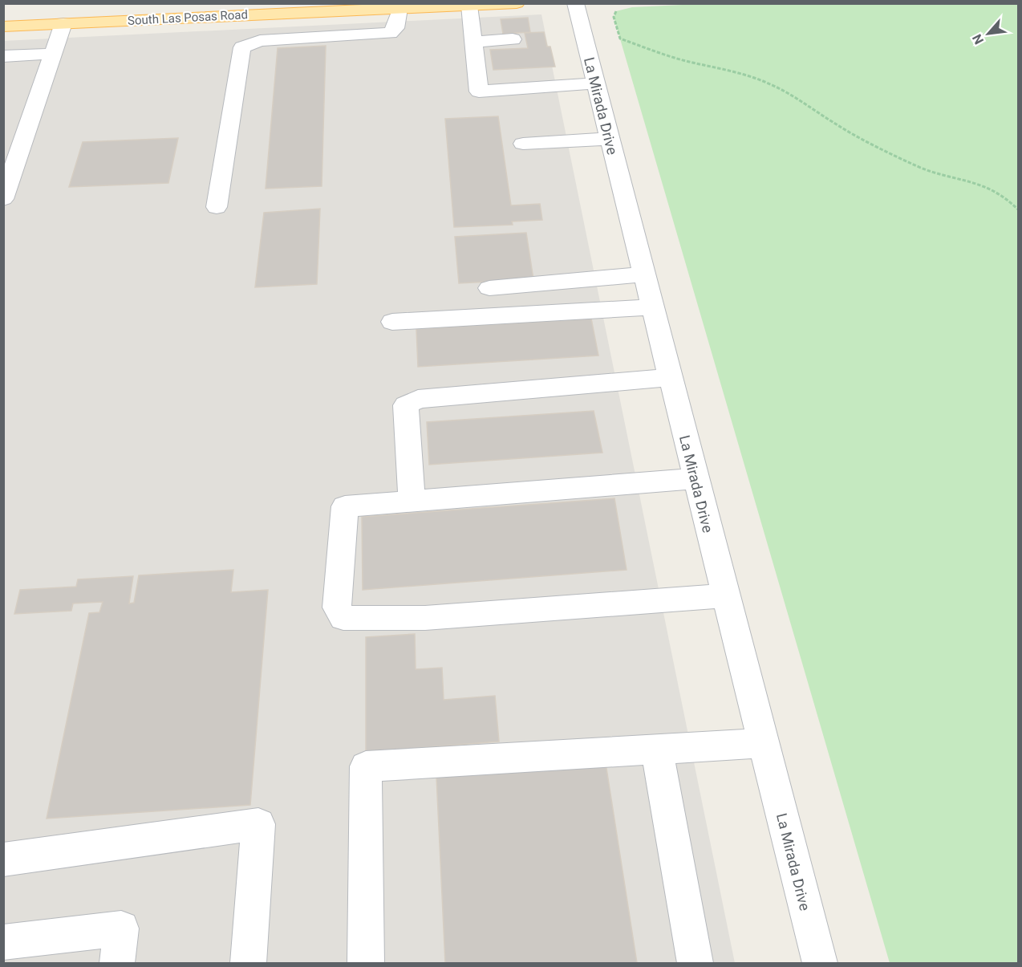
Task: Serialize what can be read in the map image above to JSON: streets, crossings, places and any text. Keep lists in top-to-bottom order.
{
  "streets": {
    "main road": ["South Las Posas Road"],
    "street": ["La Mirada Drive"]
  },
  "north": "bottom left"
}
